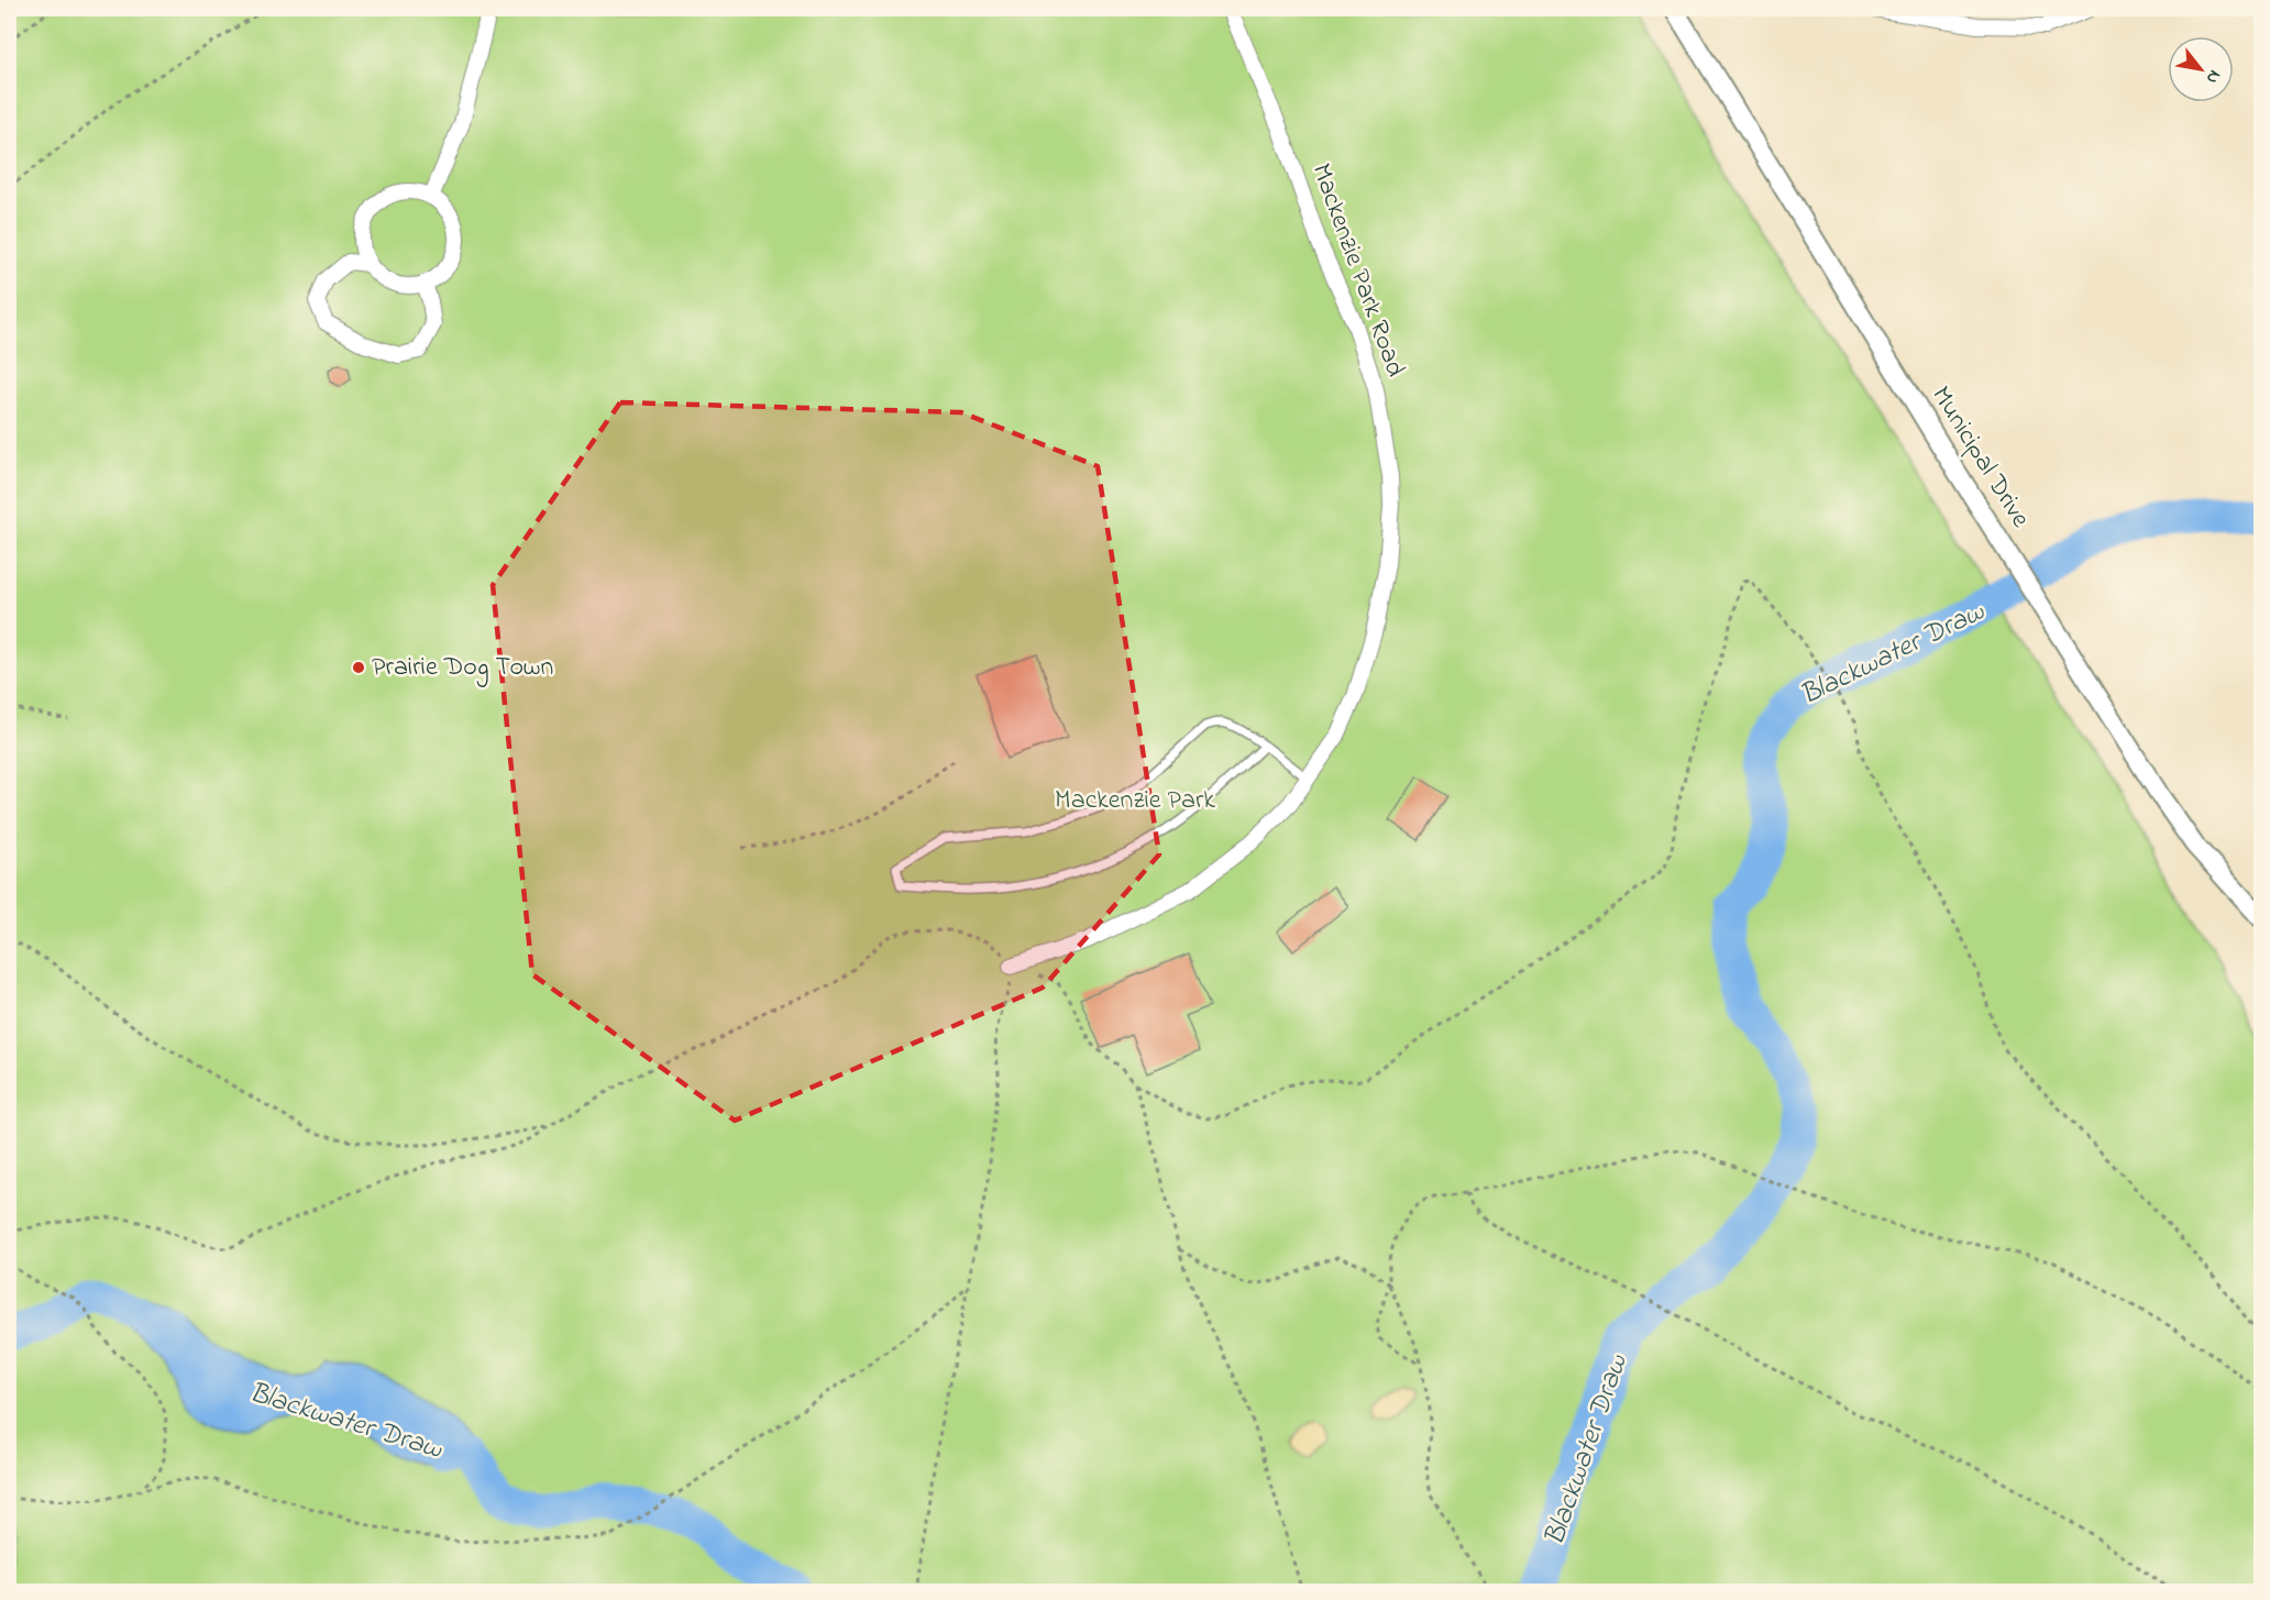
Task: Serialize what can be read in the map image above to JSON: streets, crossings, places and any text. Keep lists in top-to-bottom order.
{
  "streets": {
    "street": ["Mackenzie Park Road", "Municipal Drive"]
  },
  "water": ["Blackwater Draw"],
  "parks": ["Mackenzie Park"],
  "places": ["Prairie Dog Town"],
  "north": "bottom right"
}
